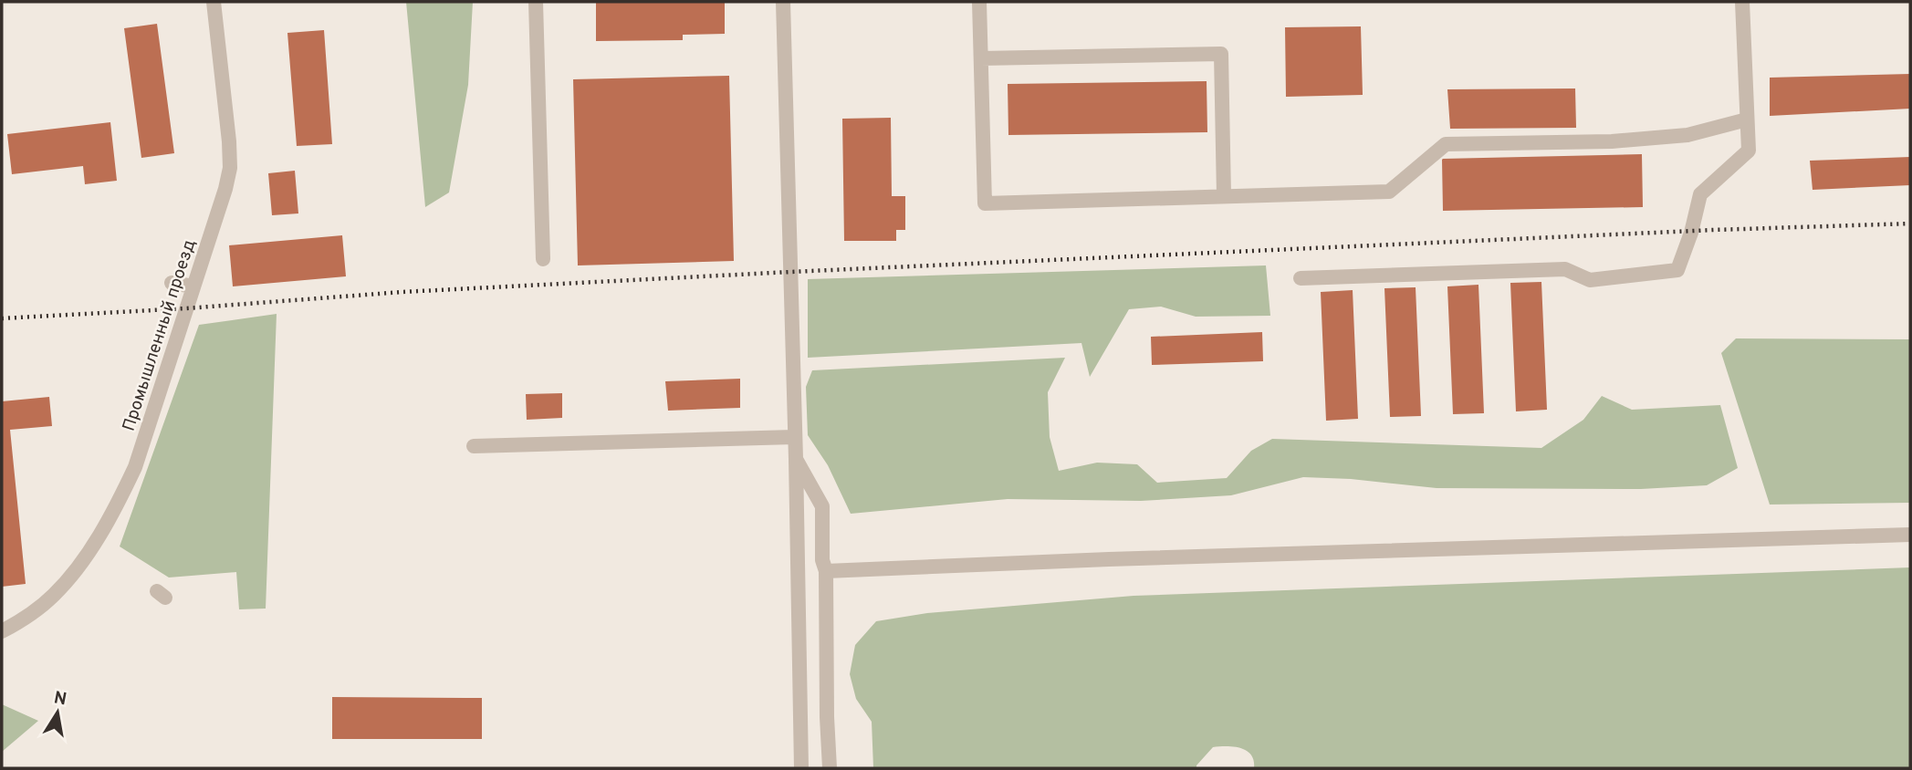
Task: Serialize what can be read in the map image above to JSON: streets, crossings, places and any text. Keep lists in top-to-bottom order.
{
  "streets": {
    "street": ["Промышленный проезд"]
  },
  "north": "top"
}
